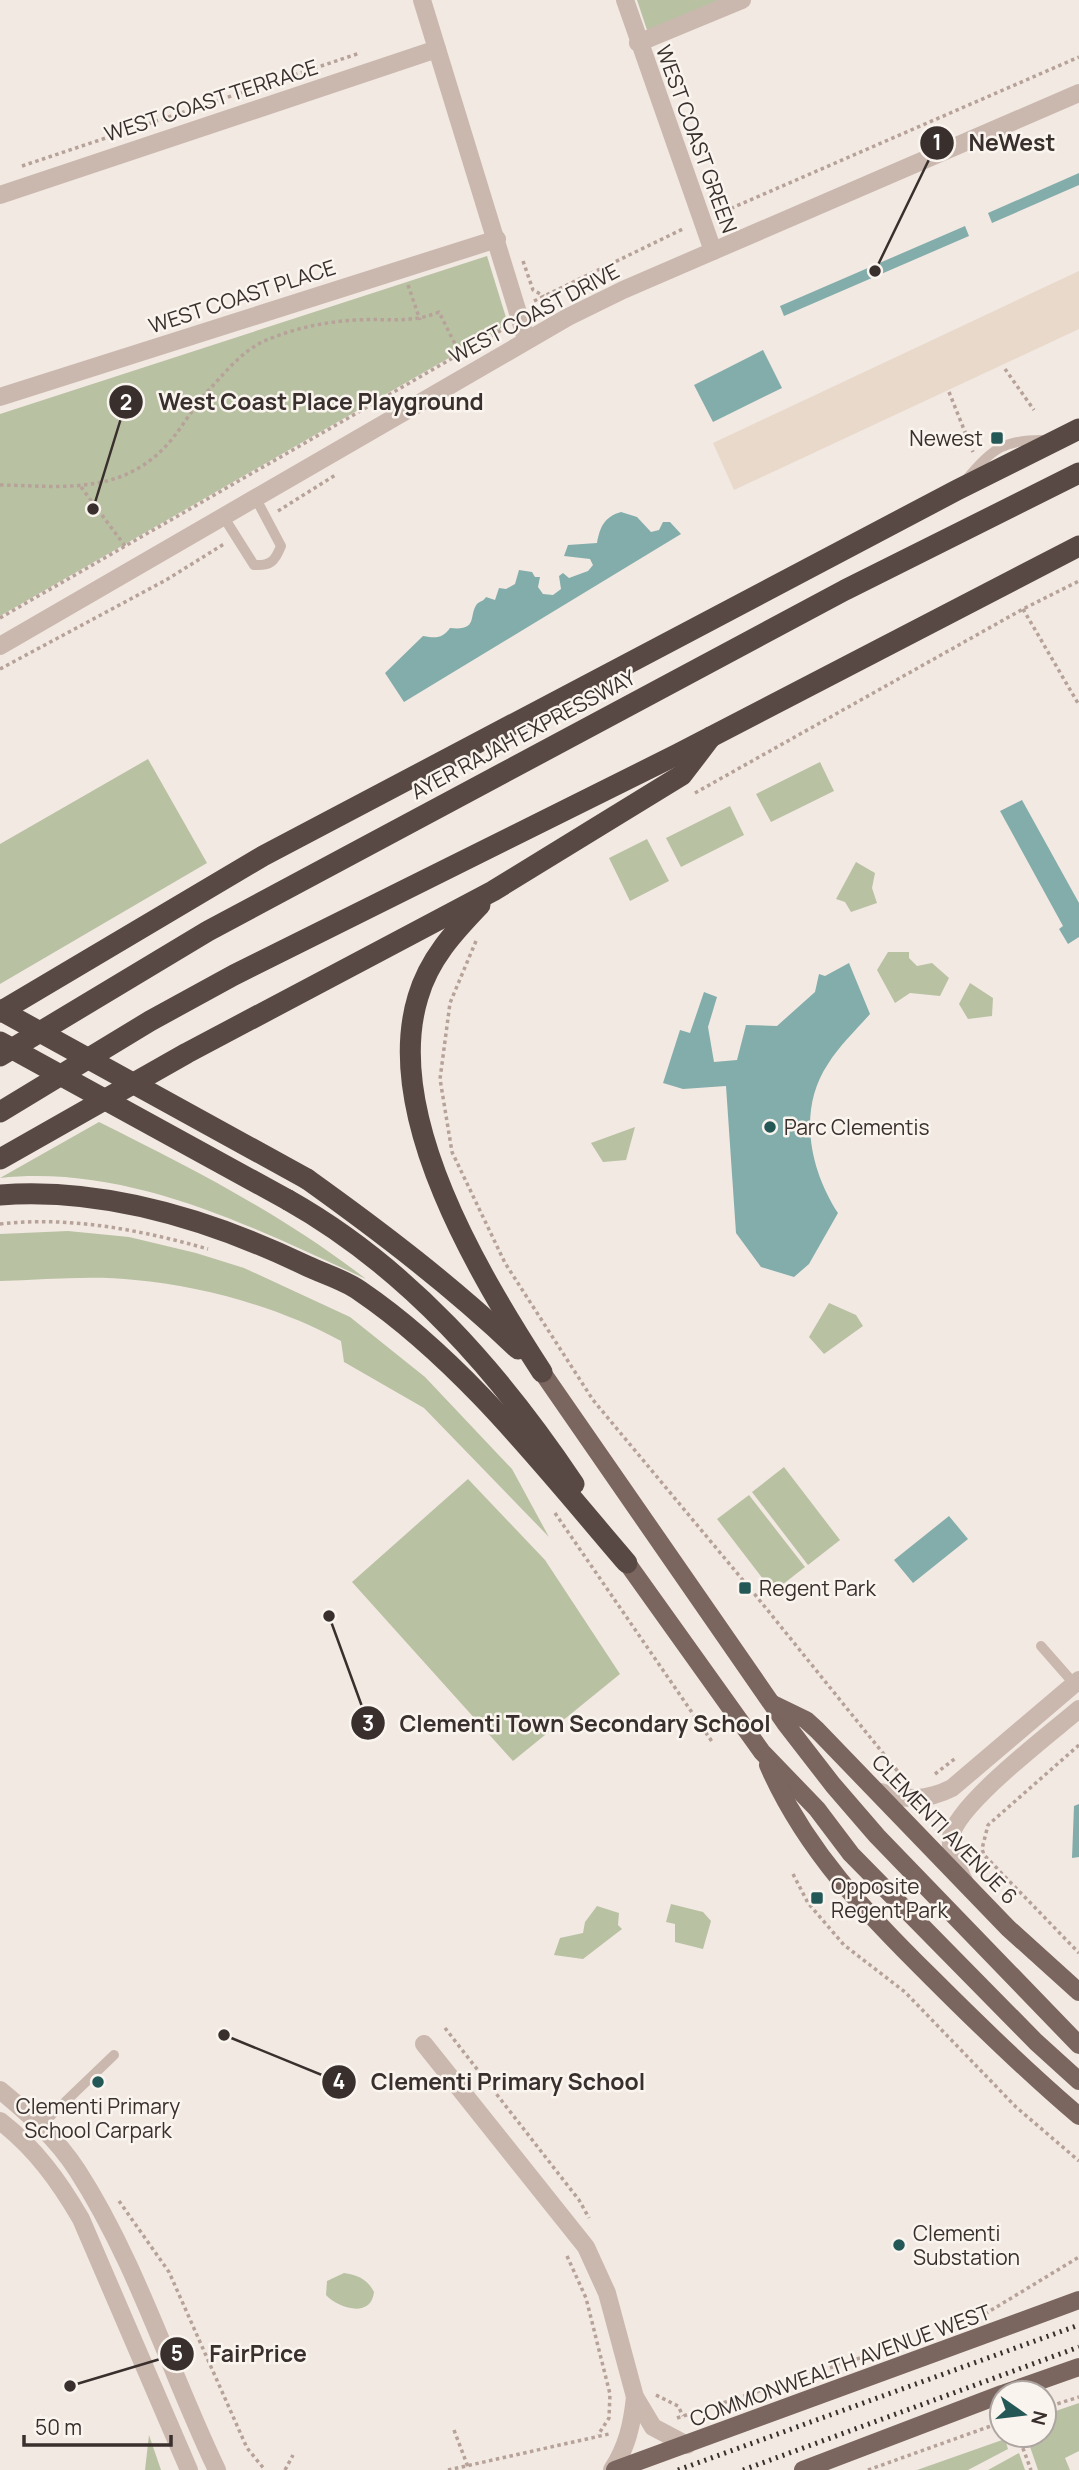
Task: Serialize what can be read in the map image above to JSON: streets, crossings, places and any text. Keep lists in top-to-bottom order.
{
  "streets": {
    "highway": ["AYER RAJAH EXPRESSWAY"],
    "main road": ["CLEMENTI AVENUE 6", "COMMONWEALTH AVENUE WEST"],
    "street": [
      "WEST COAST TERRACE",
      "WEST COAST GREEN",
      "WEST COAST PLACE",
      "WEST COAST DRIVE"
    ]
  },
  "crossings": [
    ["WEST COAST GREEN", "WEST COAST DRIVE"]
  ],
  "places": {
    "other": [
      "NeWest",
      "West Coast Place Playground",
      "Parc Clementis",
      "Clementi Town Secondary School",
      "Clementi Primary School",
      "Clementi Primary School Carpark",
      "Clementi Substation",
      "FairPrice"
    ],
    "transit": ["Newest", "Regent Park", "Opposite Regent Park"]
  },
  "scale_bar": "50 m",
  "north": "right"
}
